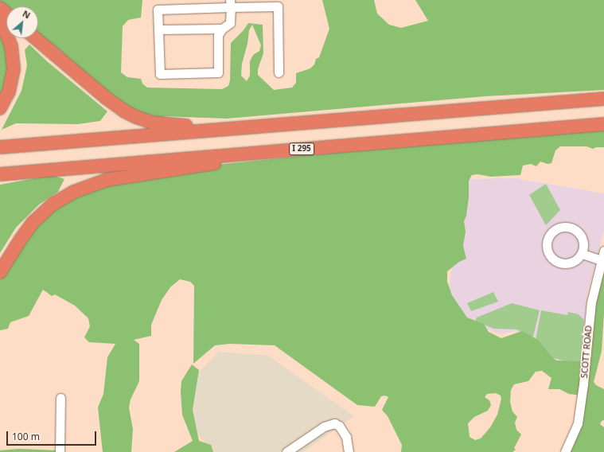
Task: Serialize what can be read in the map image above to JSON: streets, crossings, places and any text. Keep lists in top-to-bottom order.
{
  "streets": {
    "highway": ["I 295"],
    "street": ["SCOTT ROAD"]
  },
  "scale_bar": "100 m",
  "north": "top right"
}
